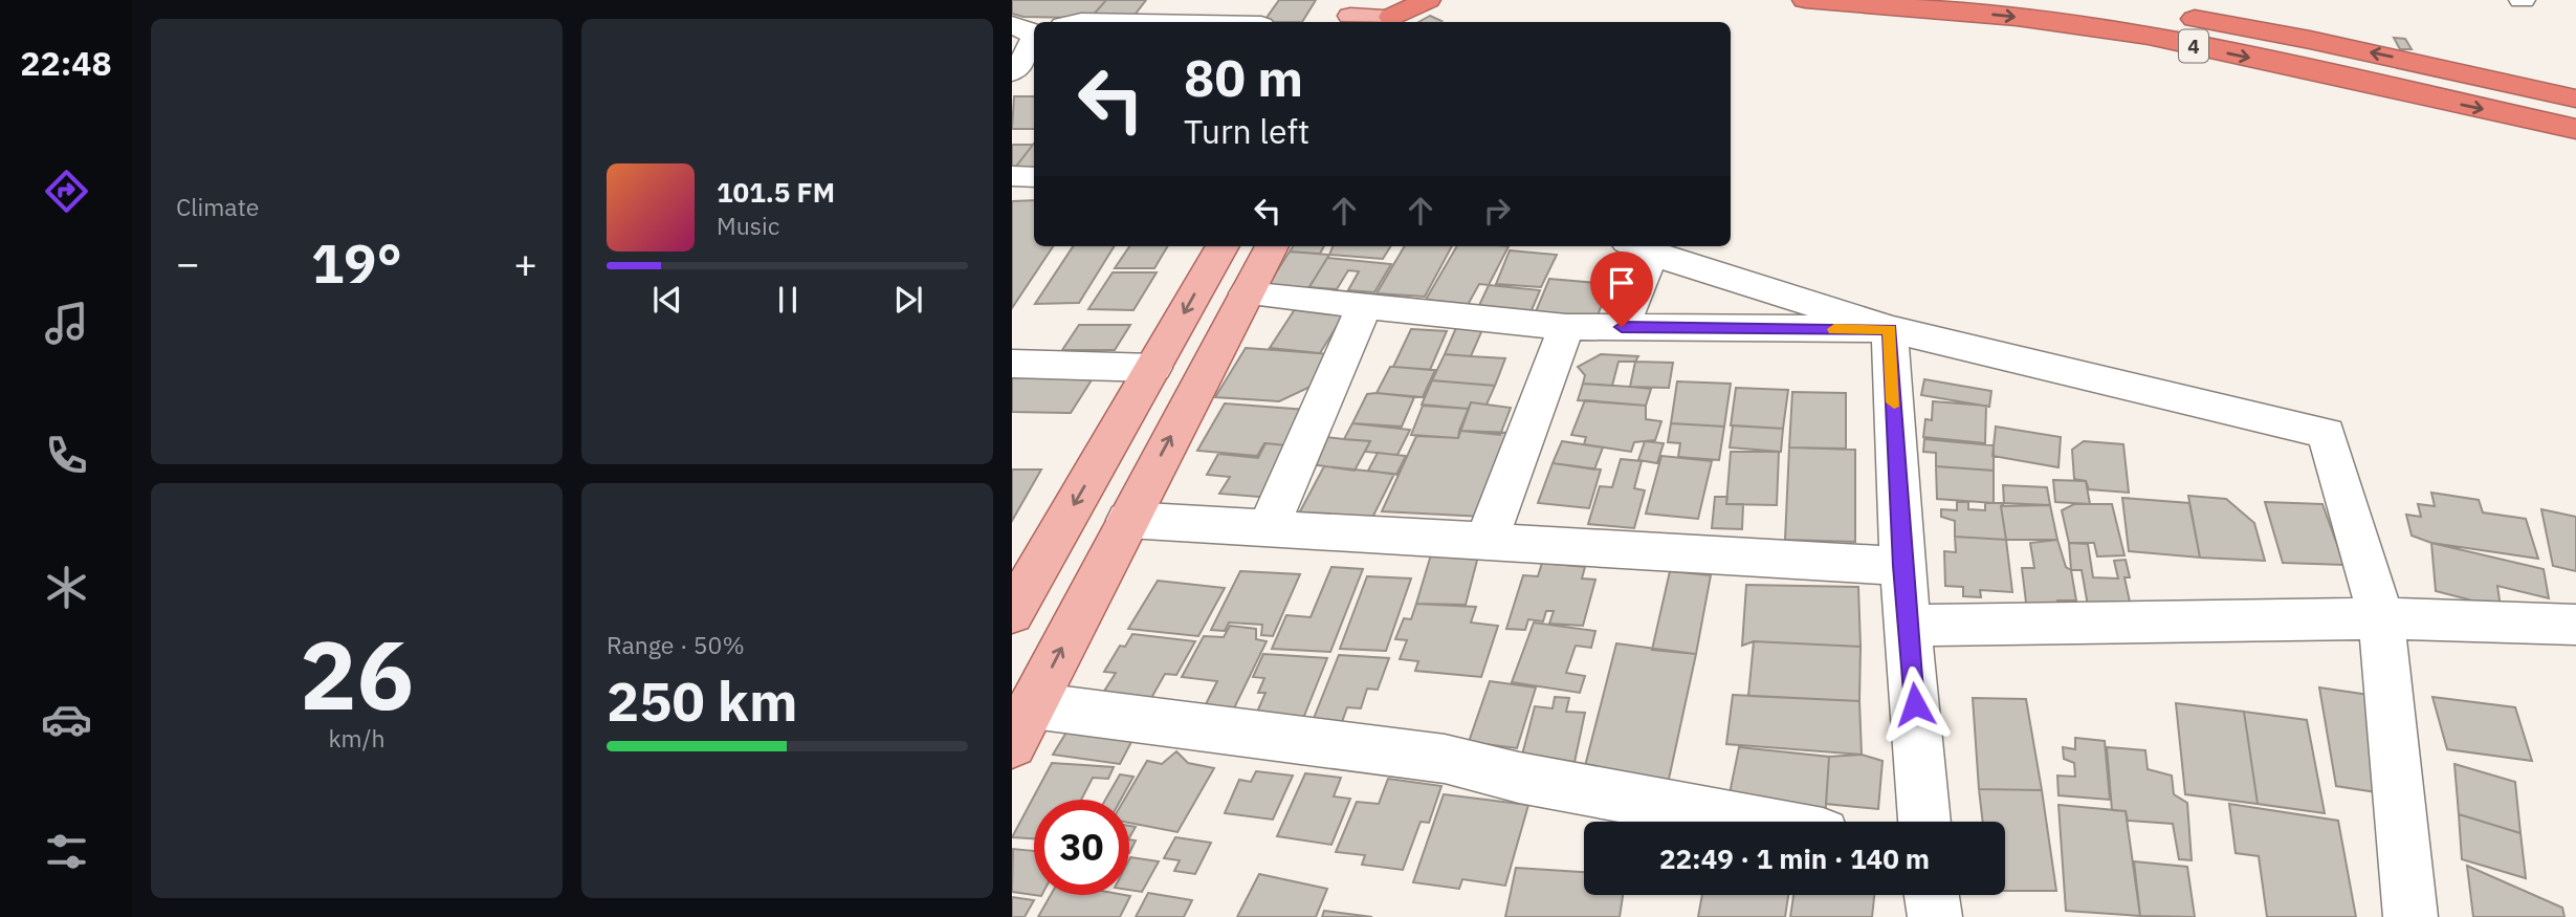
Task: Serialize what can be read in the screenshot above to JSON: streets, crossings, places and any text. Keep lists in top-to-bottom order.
{
  "streets": {
    "highway": ["4"]
  },
  "page": {
    "tabs": "22:48",
    "tile": [
      "Climate",
      ["26", "km/h"],
      ["Range · 50%", "250 km"]
    ],
    "turn": ["80 m", "Turn left"],
    "song": ["101.5 FM", "Music"],
    "heat": ["−", "19°", "+"],
    "limit": "30",
    "trip": "22:49 · 1 min · 140 m"
  }
}
